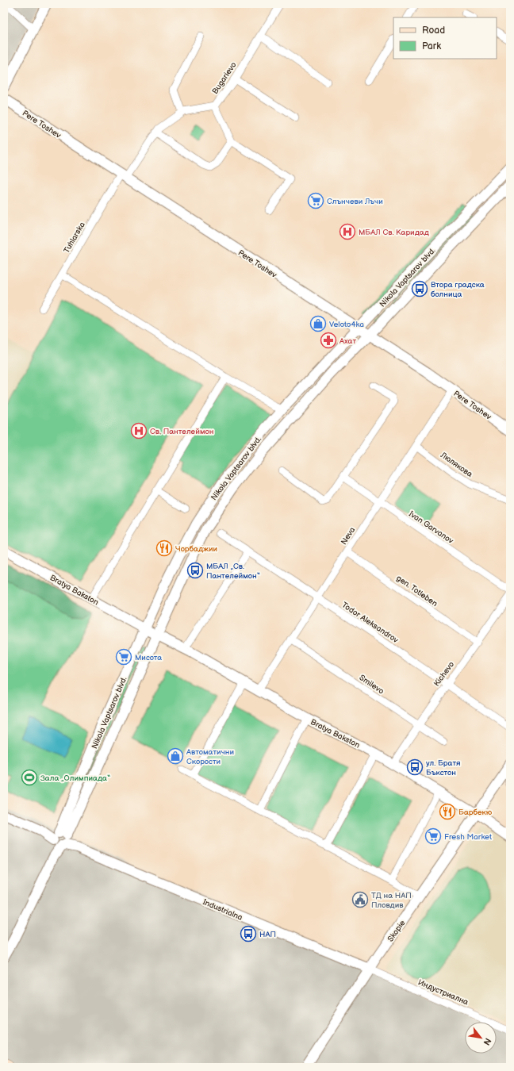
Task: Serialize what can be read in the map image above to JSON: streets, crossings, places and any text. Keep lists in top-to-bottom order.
{
  "streets": {
    "street": [
      "Bugarievo",
      "Pere Toshev",
      "Tuhlarska",
      "Nikola Vaptsarov blvd.",
      "Люлякова",
      "Ivan Garvanov",
      "Neva",
      "Bratya Bakston",
      "gen. Totleben",
      "Todor Aleksandrov",
      "Kichevo",
      "Smilevo",
      "Industrialna",
      "Skopie",
      "Индустриална"
    ]
  },
  "crossings": [
    ["Bugarievo", "Pere Toshev"],
    ["Bugarievo", "Tuhlarska"],
    ["Pere Toshev", "Tuhlarska"],
    ["Pere Toshev", "Nikola Vaptsarov blvd."],
    ["Pere Toshev", "Neva"],
    ["Nikola Vaptsarov blvd.", "Bratya Bakston"],
    ["Nikola Vaptsarov blvd.", "Industrialna"],
    ["Люлякова", "Neva"],
    ["Ivan Garvanov", "Neva"],
    ["Neva", "Bratya Bakston"],
    ["Neva", "gen. Totleben"],
    ["Neva", "Todor Aleksandrov"],
    ["Neva", "Smilevo"],
    ["Bratya Bakston", "Kichevo"],
    ["Bratya Bakston", "Skopie"],
    ["gen. Totleben", "Kichevo"],
    ["Todor Aleksandrov", "Kichevo"],
    ["Kichevo", "Smilevo"],
    ["Industrialna", "Skopie"],
    ["Industrialna", "Индустриална"],
    ["Skopie", "Индустриална"]
  ],
  "places": {
    "supermarket": ["Слънчеви Лъчи", "Мисота", "Fresh Market"],
    "hospital": ["МБАЛ Св. Каридад", "Св. Пантелеймон"],
    "bus stop": [
      "Втора градска болница",
      "МБАЛ „Св. Пантелеймон“",
      "ул. Братя Бъкстон",
      "НАП"
    ],
    "shop": ["Veloto4ka", "Автоматични Скорости"],
    "pharmacy": ["Ахат"],
    "restaurant": ["Чорбаджии", "Барбекю"],
    "sports": ["Зала „Олимпиада“"],
    "public building": ["ТД на НАП Пловдив"]
  },
  "legend": ["Road", "Park"],
  "north": "bottom right"
}
